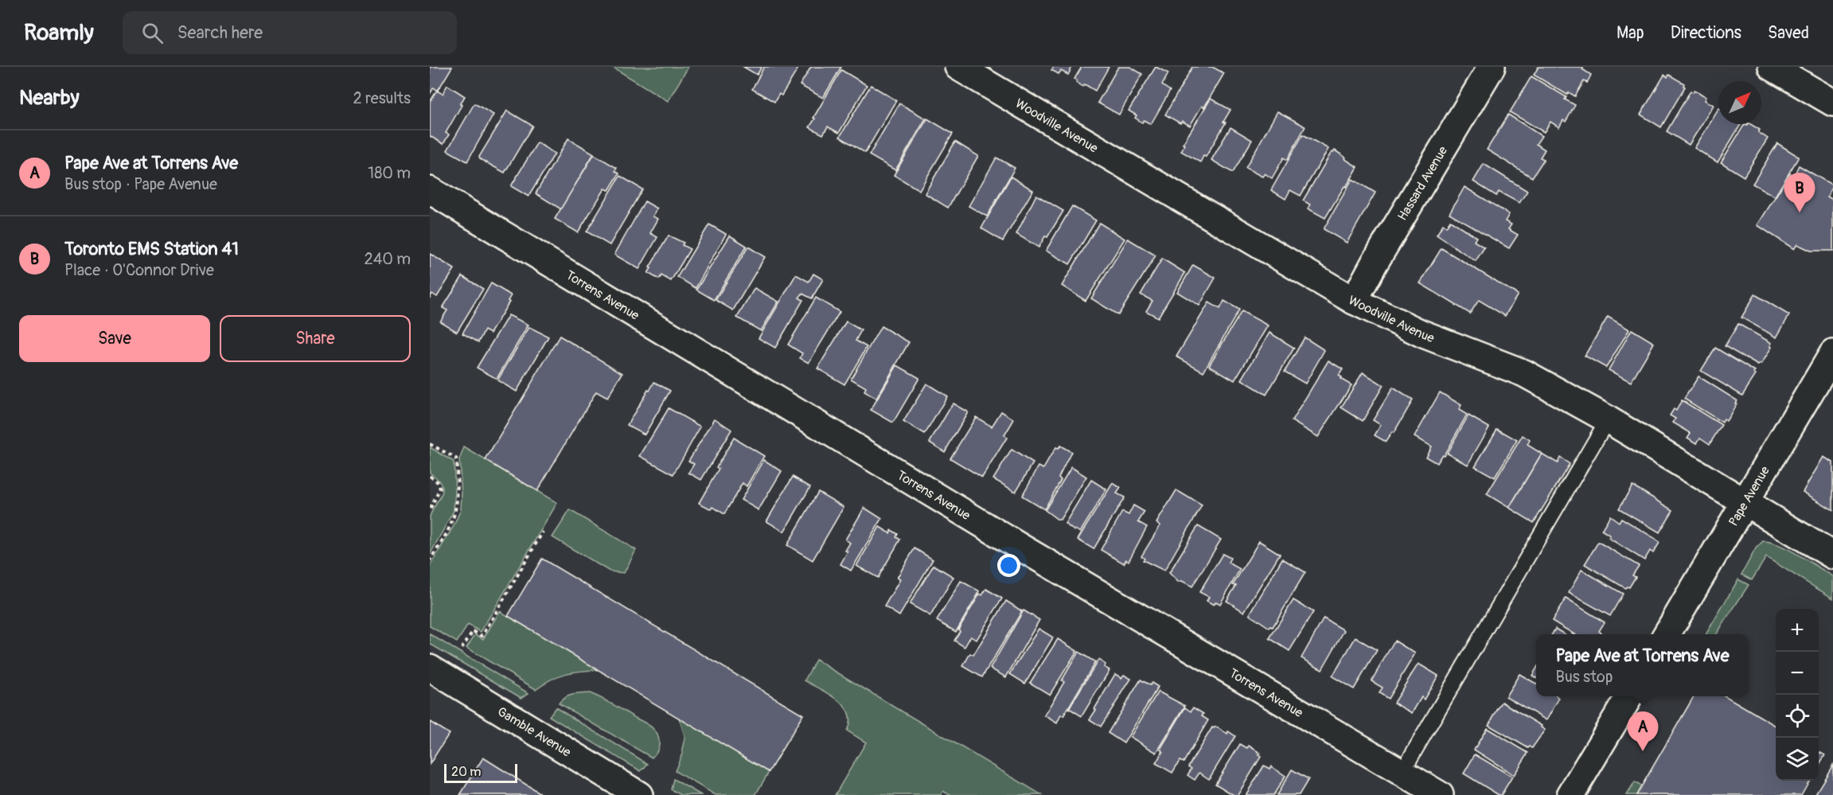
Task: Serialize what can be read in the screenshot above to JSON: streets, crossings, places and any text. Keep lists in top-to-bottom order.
{
  "streets": {
    "street": [
      "Woodville Avenue",
      "Hassard Avenue",
      "Torrens Avenue",
      "Pape Avenue",
      "Gamble Avenue"
    ]
  },
  "crossings": [
    ["Woodville Avenue", "Hassard Avenue"],
    ["Woodville Avenue", "Pape Avenue"]
  ],
  "scale_bar": "20 m",
  "north": "top right",
  "page": {
    "header": "Roamly",
    "search": "Search here",
    "nav": ["Map", "Directions", "Saved"],
    "heading": ["Nearby", "2 results"],
    "list": [
      {
        "mark": "A",
        "name": "Pape Ave at Torrens Ave",
        "note": "Bus stop · Pape Avenue",
        "value": "180 m"
      },
      {
        "mark": "B",
        "name": "Toronto EMS Station 41",
        "note": "Place · O'Connor Drive",
        "value": "240 m"
      }
    ],
    "pins": ["B", "A"],
    "buttons": ["Save", "Share"],
    "map_buttons": ["+", "−"],
    "popup": ["Pape Ave at Torrens Ave", "Bus stop"],
    "scale": "20 m"
  }
}
